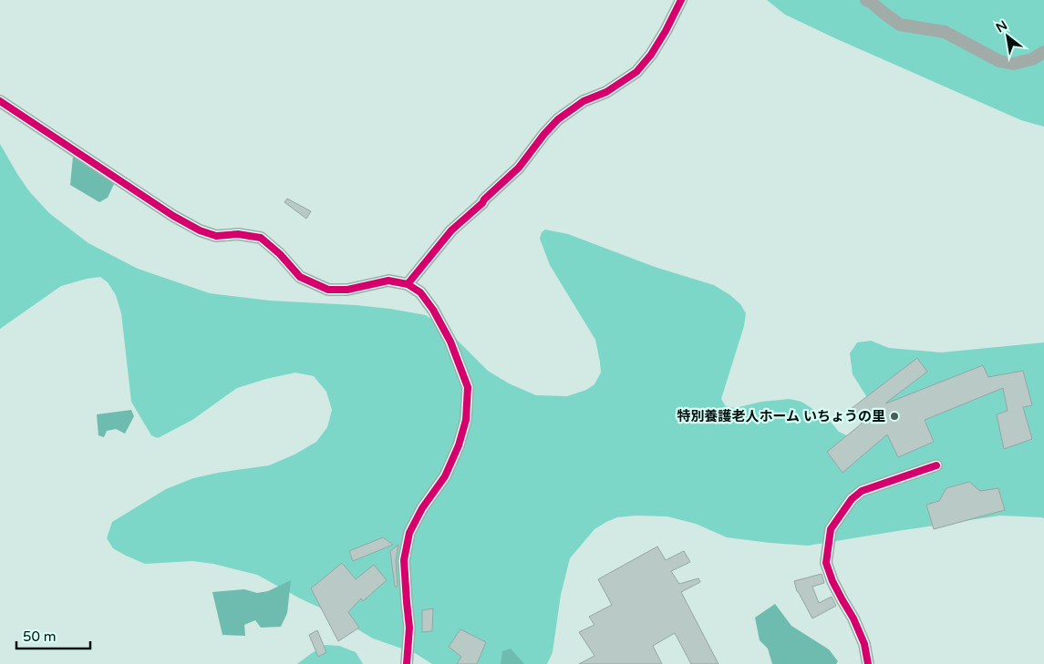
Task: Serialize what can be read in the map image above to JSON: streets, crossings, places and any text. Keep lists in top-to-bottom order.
{
  "places": ["特別養護老人ホーム いちょうの里"],
  "scale_bar": "50 m",
  "north": "top left"
}
